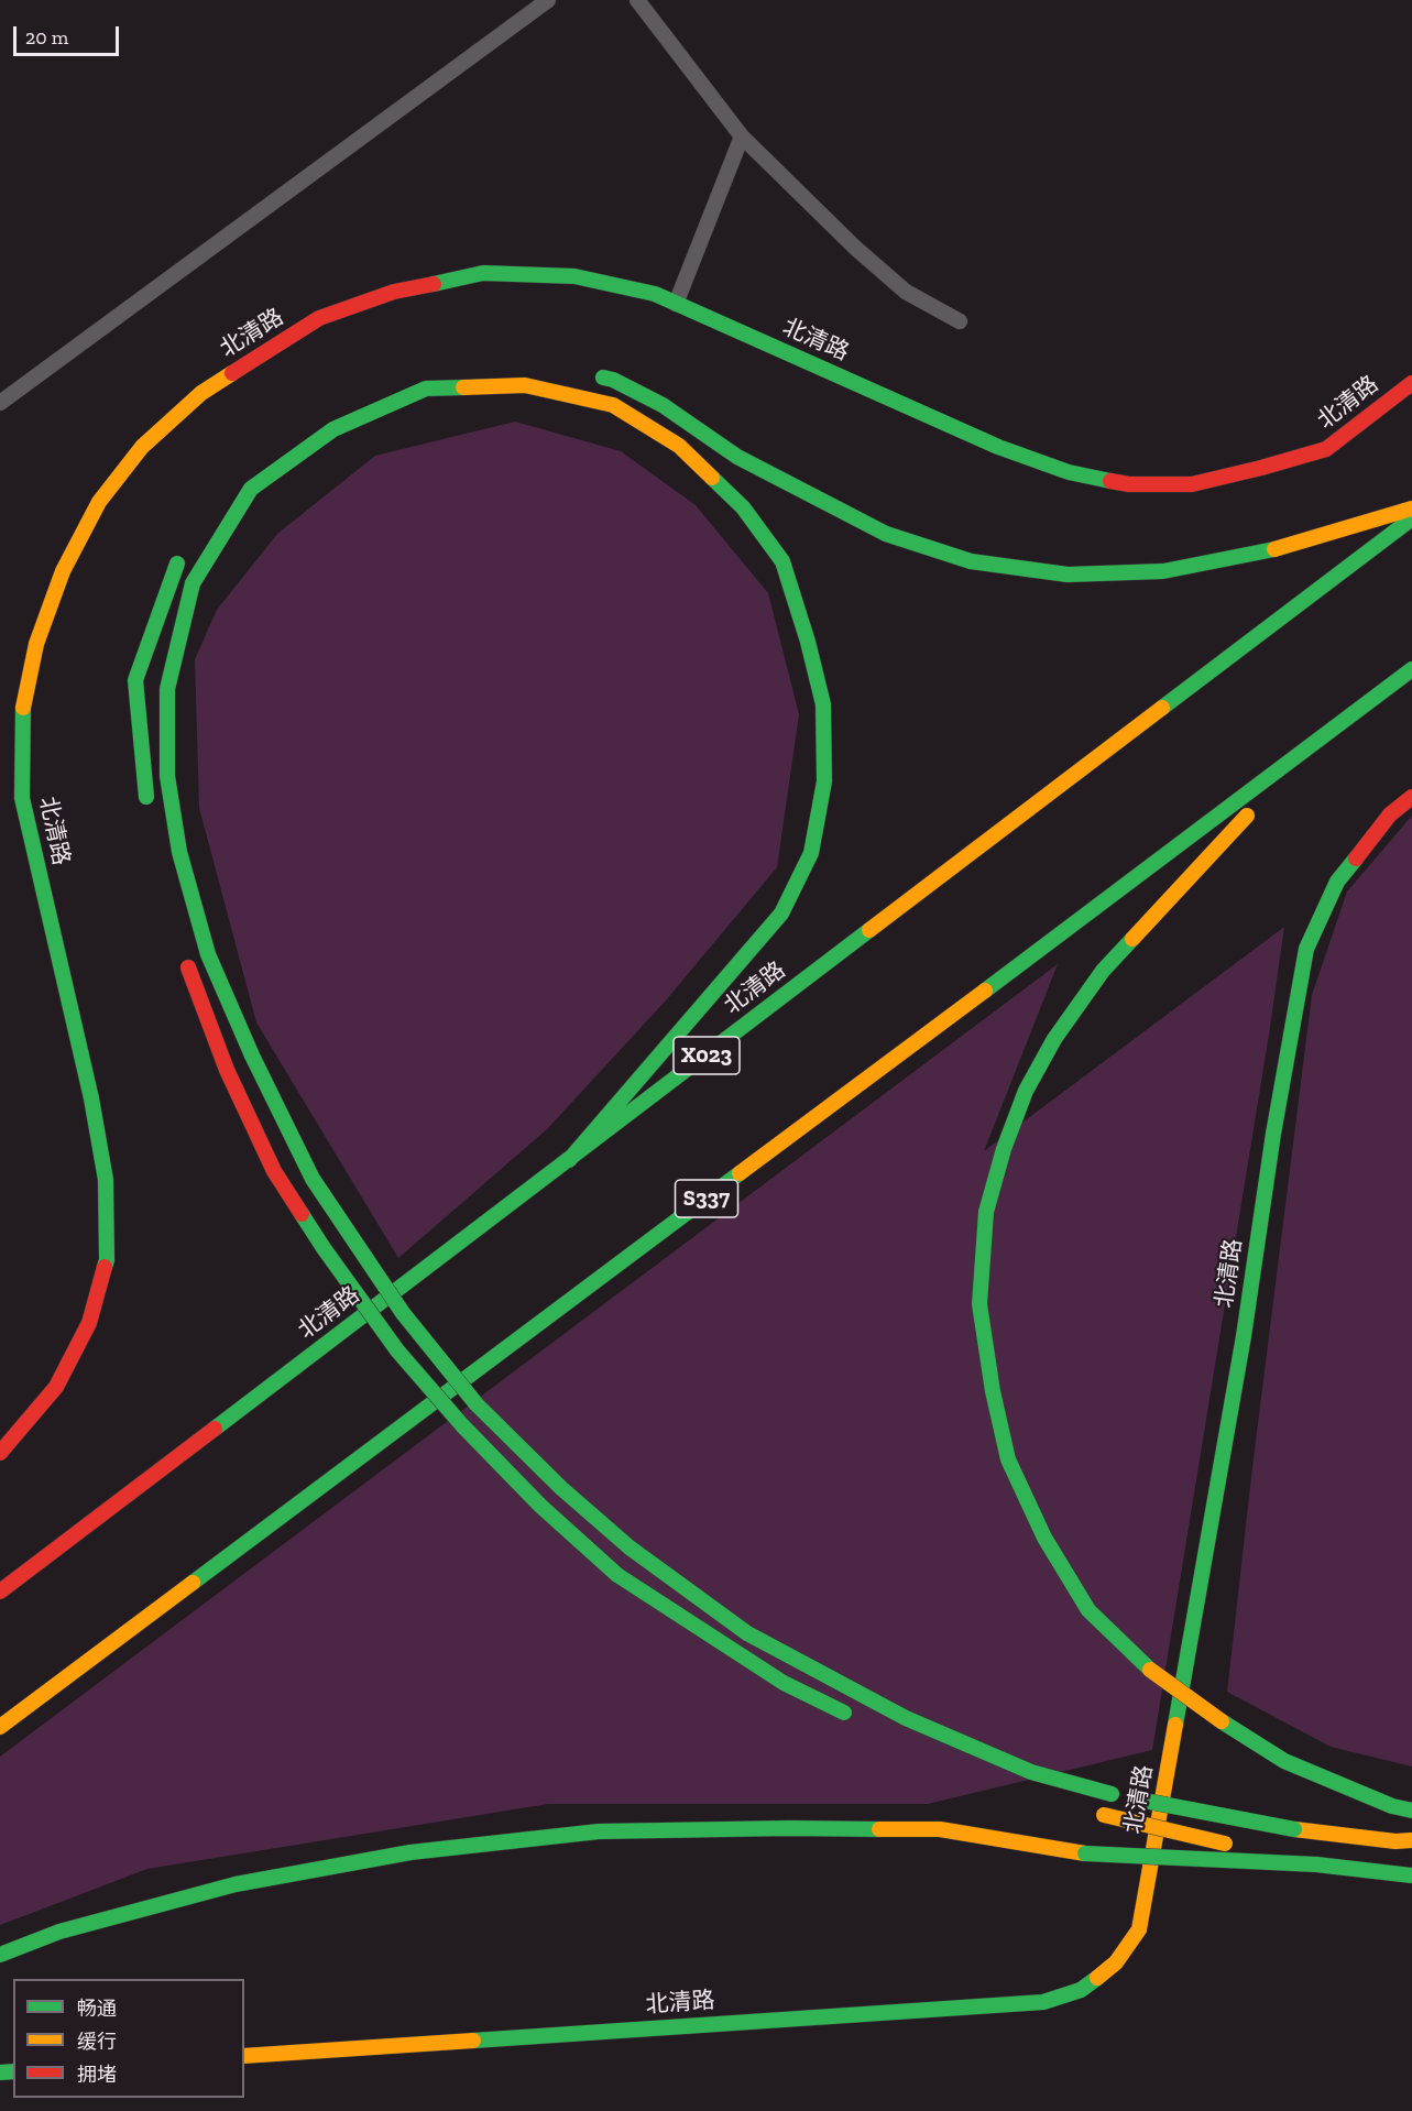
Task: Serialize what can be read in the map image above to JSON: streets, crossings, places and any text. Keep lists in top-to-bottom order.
{
  "streets": {
    "main road": ["北清路", "X023", "S337"]
  },
  "legend": ["畅通", "缓行", "拥堵"],
  "scale_bar": "20 m"
}
